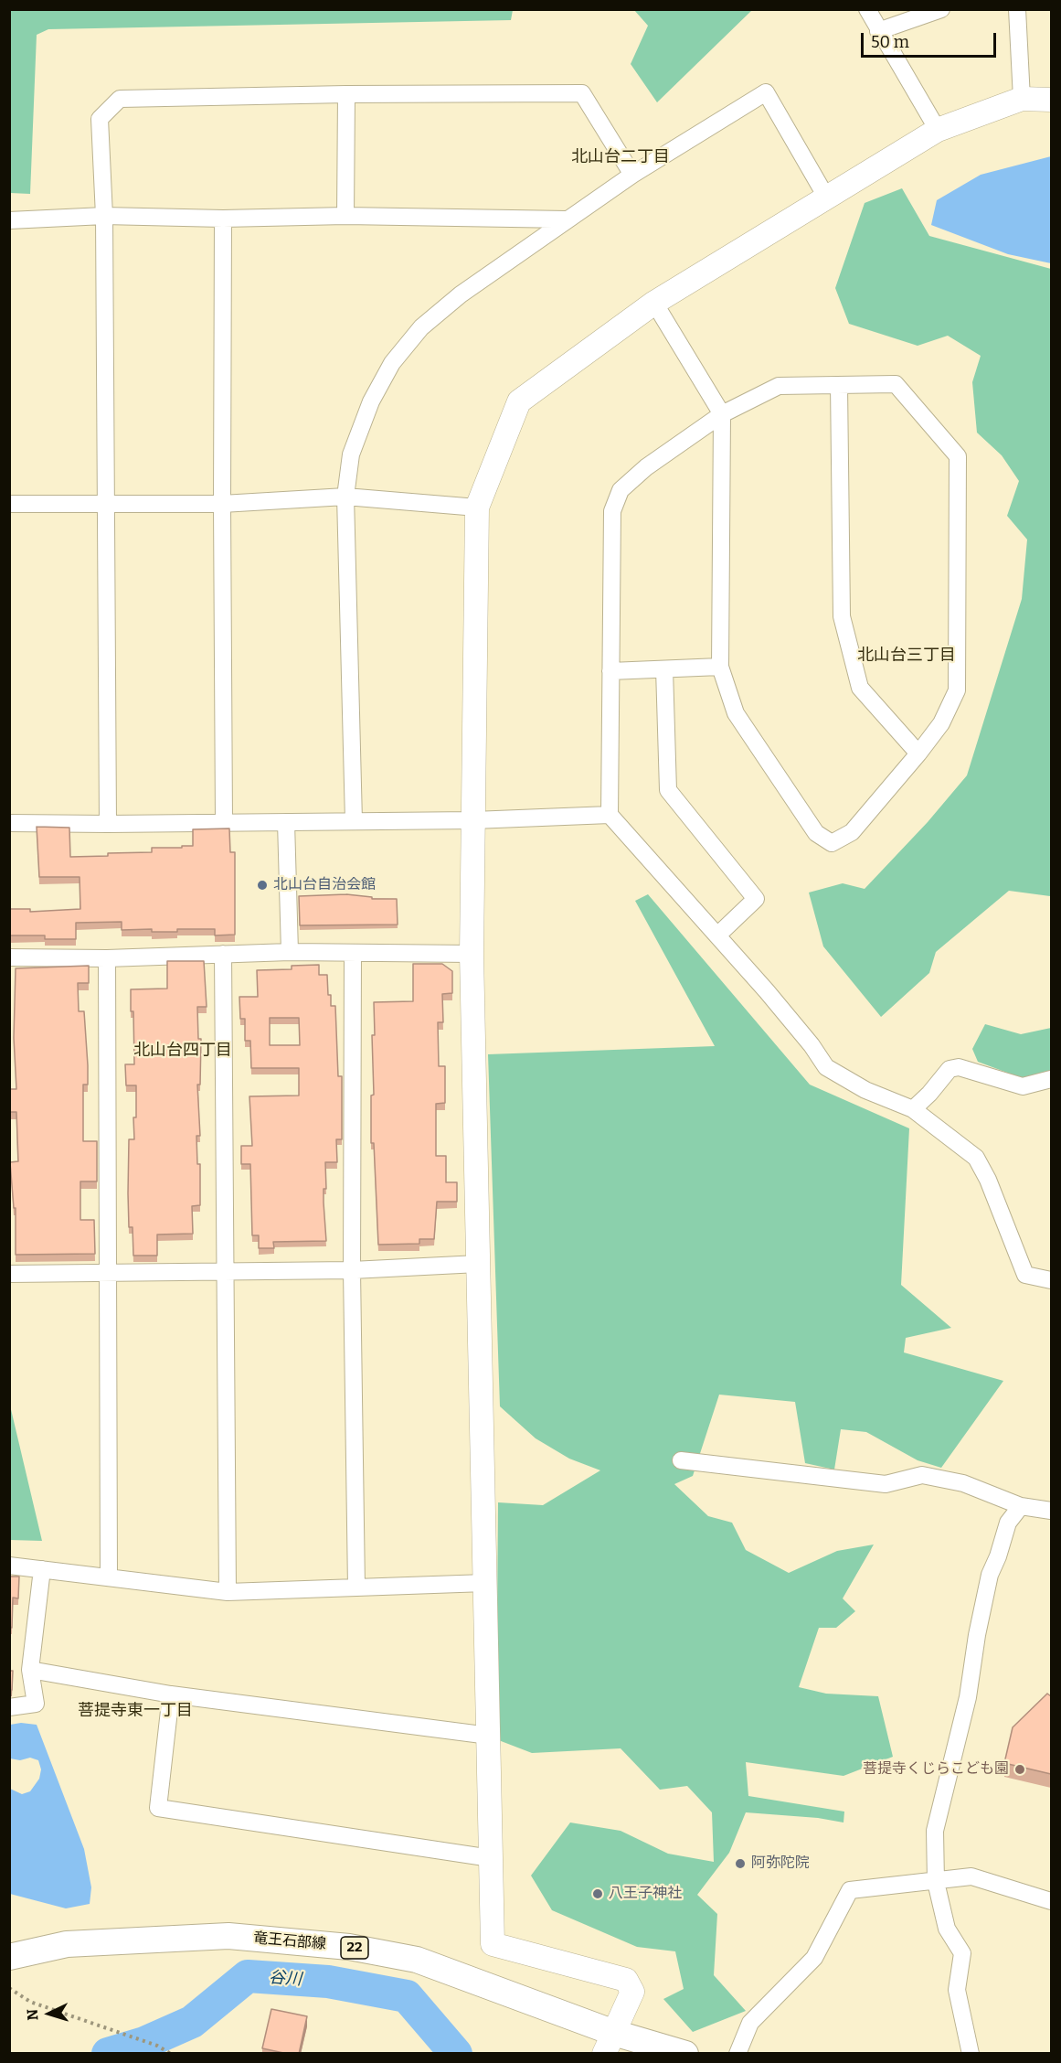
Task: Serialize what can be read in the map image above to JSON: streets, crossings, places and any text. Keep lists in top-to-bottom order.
{
  "streets": {
    "main road": ["竜王石部線", "22"]
  },
  "districts": [
    "北山台二丁目",
    "北山台三丁目",
    "北山台四丁目",
    "菩提寺東一丁目"
  ],
  "water": ["谷川"],
  "places": [
    "北山台自治会館",
    "菩提寺くじらこども園",
    "阿弥陀院",
    "八王子神社"
  ],
  "scale_bar": "50 m",
  "north": "left"
}
